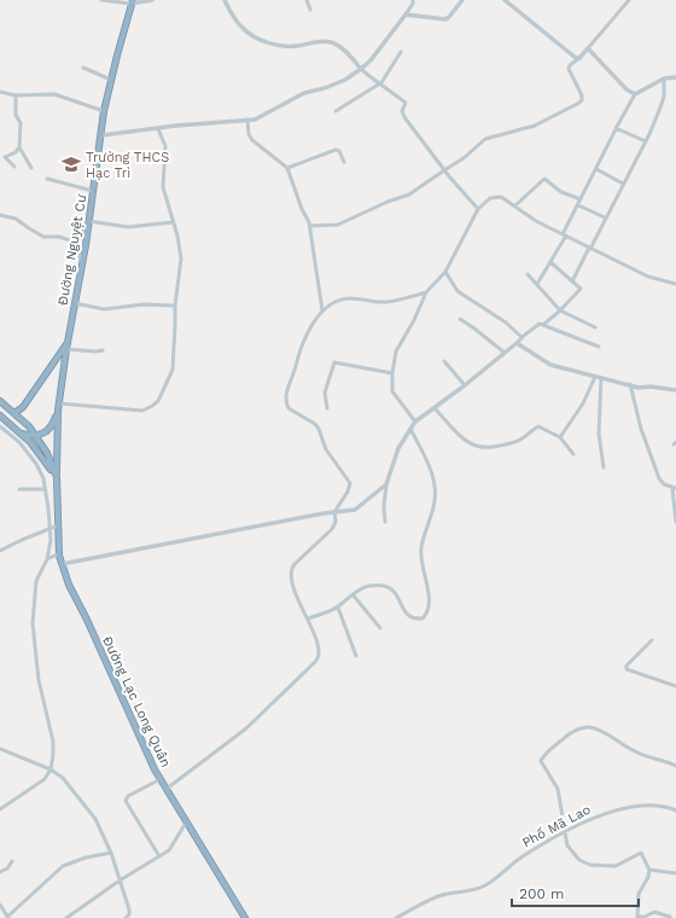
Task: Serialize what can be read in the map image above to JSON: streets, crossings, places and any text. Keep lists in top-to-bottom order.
{
  "streets": {
    "highway": ["Đường Nguyệt Cư", "Đường Lạc Long Quân"],
    "street": ["Phố Mã Lao"]
  },
  "crossings": [
    ["Đường Nguyệt Cư", "Đường Lạc Long Quân"]
  ],
  "places": {
    "school or university": ["Trường THCS Hạc Trì"]
  },
  "scale_bar": "200 m"
}
